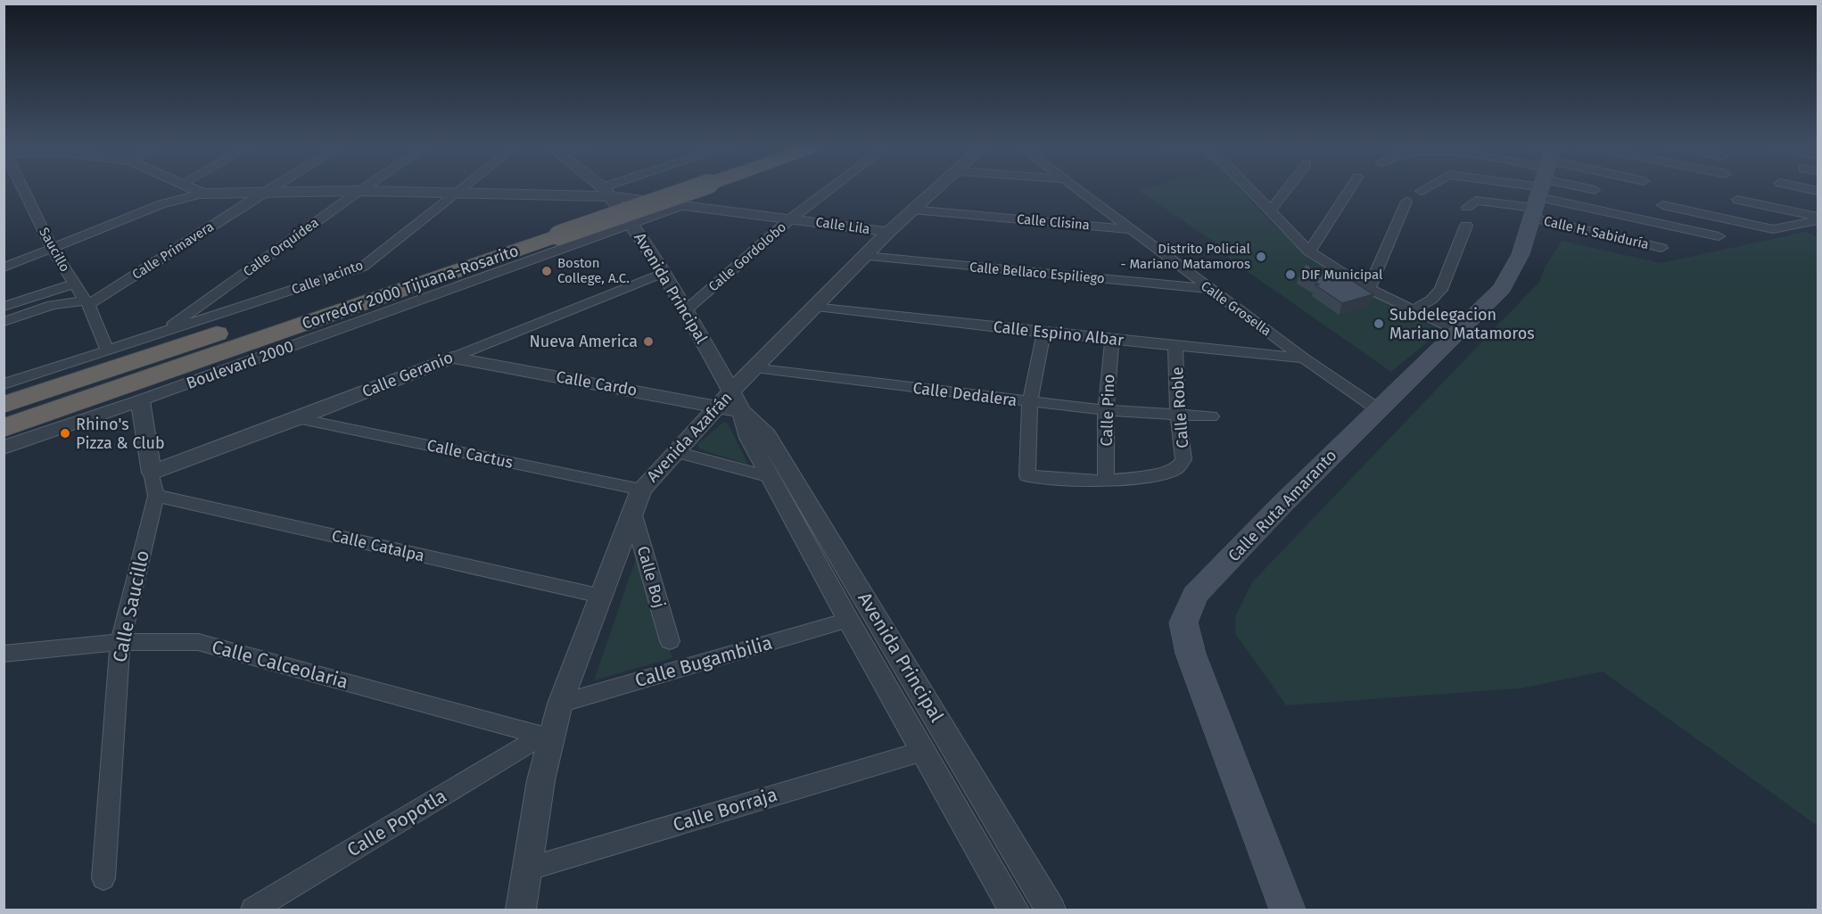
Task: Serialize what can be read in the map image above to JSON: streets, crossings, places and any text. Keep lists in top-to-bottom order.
{
  "streets": {
    "highway": ["Corredor 2000 Tijuana-Rosarito"],
    "main road": ["Calle Ruta Amaranto"],
    "street": [
      "Calle Clisina",
      "Calle Lila",
      "Calle H. Sabiduría",
      "Calle Orquídea",
      "Saucillo",
      "Calle Primavera",
      "Calle Gordolobo",
      "Calle Bellaco Espiliego",
      "Calle Jacinto",
      "Avenida Principal",
      "Calle Grosella",
      "Calle Espino Albar",
      "Boulevard 2000",
      "Calle Geranio",
      "Calle Cardo",
      "Calle Dedalera",
      "Calle Roble",
      "Calle Pino",
      "Avenida Azafrán",
      "Calle Cactus",
      "Calle Catalpa",
      "Calle Boj",
      "Calle Saucillo",
      "Calle Bugambilia",
      "Calle Calceolaria",
      "Calle Borraja",
      "Calle Popotla"
    ]
  },
  "crossings": [
    ["Calle Clisina", "Calle Grosella"],
    ["Calle Clisina", "Avenida Azafrán"],
    ["Calle Lila", "Calle Orquídea"],
    ["Calle Lila", "Calle Primavera"],
    ["Calle Lila", "Calle Gordolobo"],
    ["Calle Lila", "Calle Jacinto"],
    ["Calle Lila", "Avenida Principal"],
    ["Calle Lila", "Boulevard 2000"],
    ["Calle Lila", "Avenida Azafrán"],
    ["Calle Orquídea", "Calle Jacinto"],
    ["Saucillo", "Calle Primavera"],
    ["Saucillo", "Calle Jacinto"],
    ["Calle Gordolobo", "Avenida Principal"],
    ["Calle Bellaco Espiliego", "Calle Grosella"],
    ["Calle Bellaco Espiliego", "Avenida Azafrán"],
    ["Calle Jacinto", "Corredor 2000 Tijuana-Rosarito"],
    ["Calle Jacinto", "Boulevard 2000"],
    ["Corredor 2000 Tijuana-Rosarito", "Boulevard 2000"],
    ["Avenida Principal", "Boulevard 2000"],
    ["Avenida Principal", "Calle Geranio"],
    ["Avenida Principal", "Calle Cardo"],
    ["Avenida Principal", "Avenida Azafrán"],
    ["Avenida Principal", "Calle Bugambilia"],
    ["Avenida Principal", "Calle Borraja"],
    ["Calle Grosella", "Calle Espino Albar"],
    ["Calle Grosella", "Calle Ruta Amaranto"],
    ["Calle Espino Albar", "Calle Roble"],
    ["Calle Espino Albar", "Calle Pino"],
    ["Calle Espino Albar", "Avenida Azafrán"],
    ["Boulevard 2000", "Calle Saucillo"],
    ["Calle Geranio", "Calle Cardo"],
    ["Calle Geranio", "Calle Cactus"],
    ["Calle Geranio", "Calle Saucillo"],
    ["Calle Cardo", "Avenida Azafrán"],
    ["Calle Dedalera", "Calle Roble"],
    ["Calle Dedalera", "Calle Pino"],
    ["Calle Dedalera", "Avenida Azafrán"],
    ["Calle Roble", "Calle Pino"],
    ["Avenida Azafrán", "Calle Cactus"],
    ["Avenida Azafrán", "Calle Catalpa"],
    ["Avenida Azafrán", "Calle Boj"],
    ["Avenida Azafrán", "Calle Bugambilia"],
    ["Avenida Azafrán", "Calle Calceolaria"],
    ["Avenida Azafrán", "Calle Borraja"],
    ["Avenida Azafrán", "Calle Popotla"],
    ["Calle Catalpa", "Calle Saucillo"],
    ["Calle Saucillo", "Calle Calceolaria"],
    ["Calle Calceolaria", "Calle Popotla"]
  ],
  "places": [
    "Distrito Policial - Mariano Matamoros",
    "Boston College, A.C.",
    "DIF Municipal",
    "Subdelegacion Mariano Matamoros",
    "Nueva America",
    "Rhino's Pizza & Club"
  ]
}
